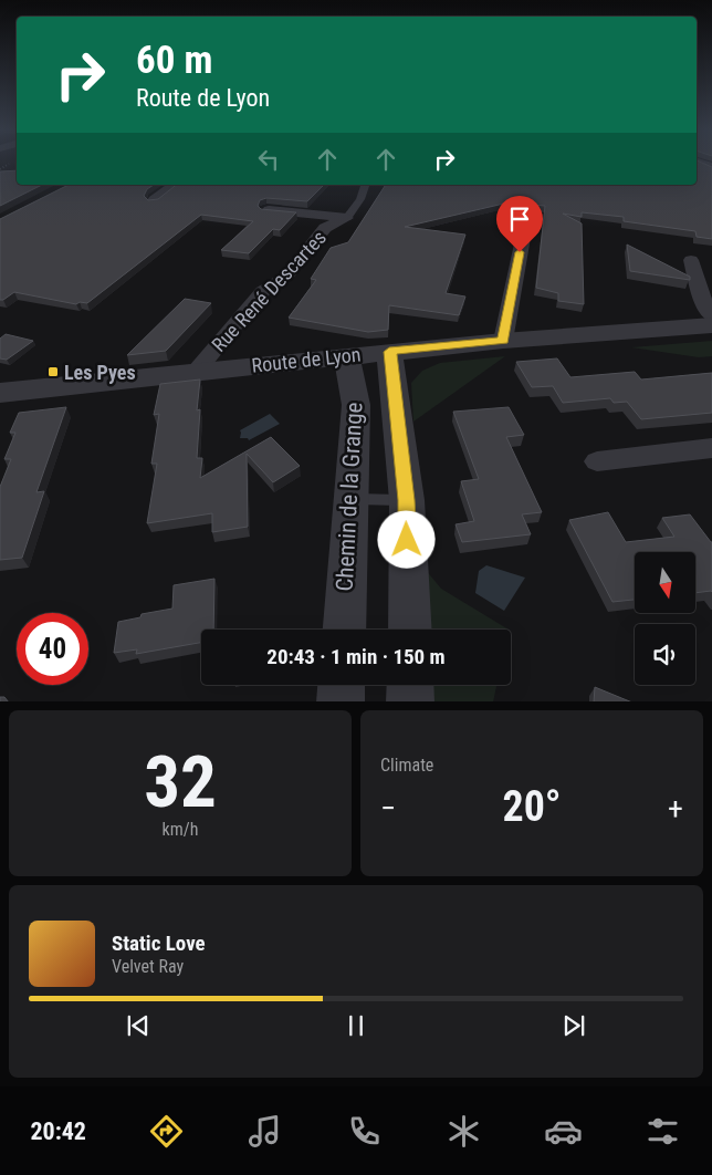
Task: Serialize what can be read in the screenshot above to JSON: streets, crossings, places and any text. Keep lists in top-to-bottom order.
{
  "streets": {
    "street": ["Rue René Descartes", "Route de Lyon", "Chemin de la Grange"]
  },
  "crossings": [
    ["Rue René Descartes", "Route de Lyon"],
    ["Route de Lyon", "Chemin de la Grange"]
  ],
  "places": {
    "transit": ["Les Pyes"]
  },
  "north": "bottom",
  "page": {
    "turn": ["60 m", "Route de Lyon"],
    "limit": "40",
    "trip": "20:43 · 1 min · 150 m",
    "tile": [
      ["32", "km/h"],
      "Climate"
    ],
    "heat": ["−", "20°", "+"],
    "song": ["Static Love", "Velvet Ray"],
    "tabs": "20:42"
  }
}
